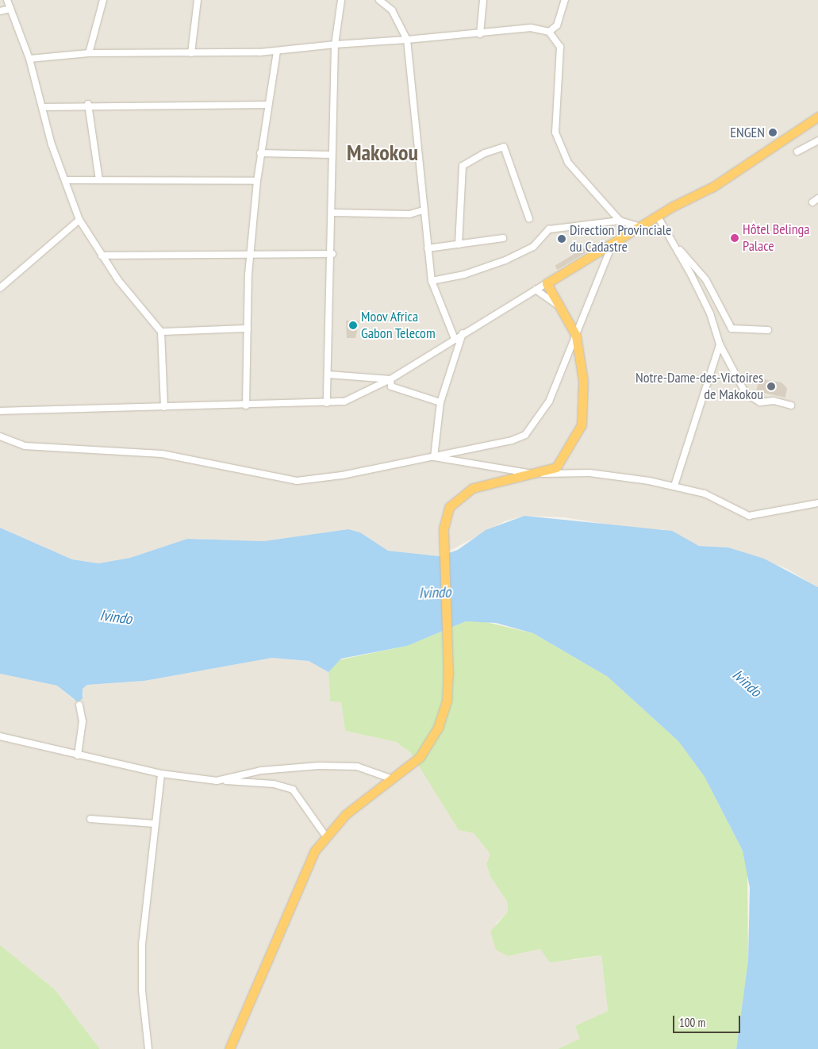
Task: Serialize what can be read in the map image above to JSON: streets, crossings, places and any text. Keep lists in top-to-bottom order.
{
  "districts": ["Makokou"],
  "water": ["Ivindo"],
  "places": [
    "ENGEN",
    "Hôtel Belinga Palace",
    "Direction Provinciale du Cadastre",
    "Moov Africa Gabon Telecom",
    "Notre-Dame-des-Victoires de Makokou"
  ],
  "scale_bar": "100 m"
}
